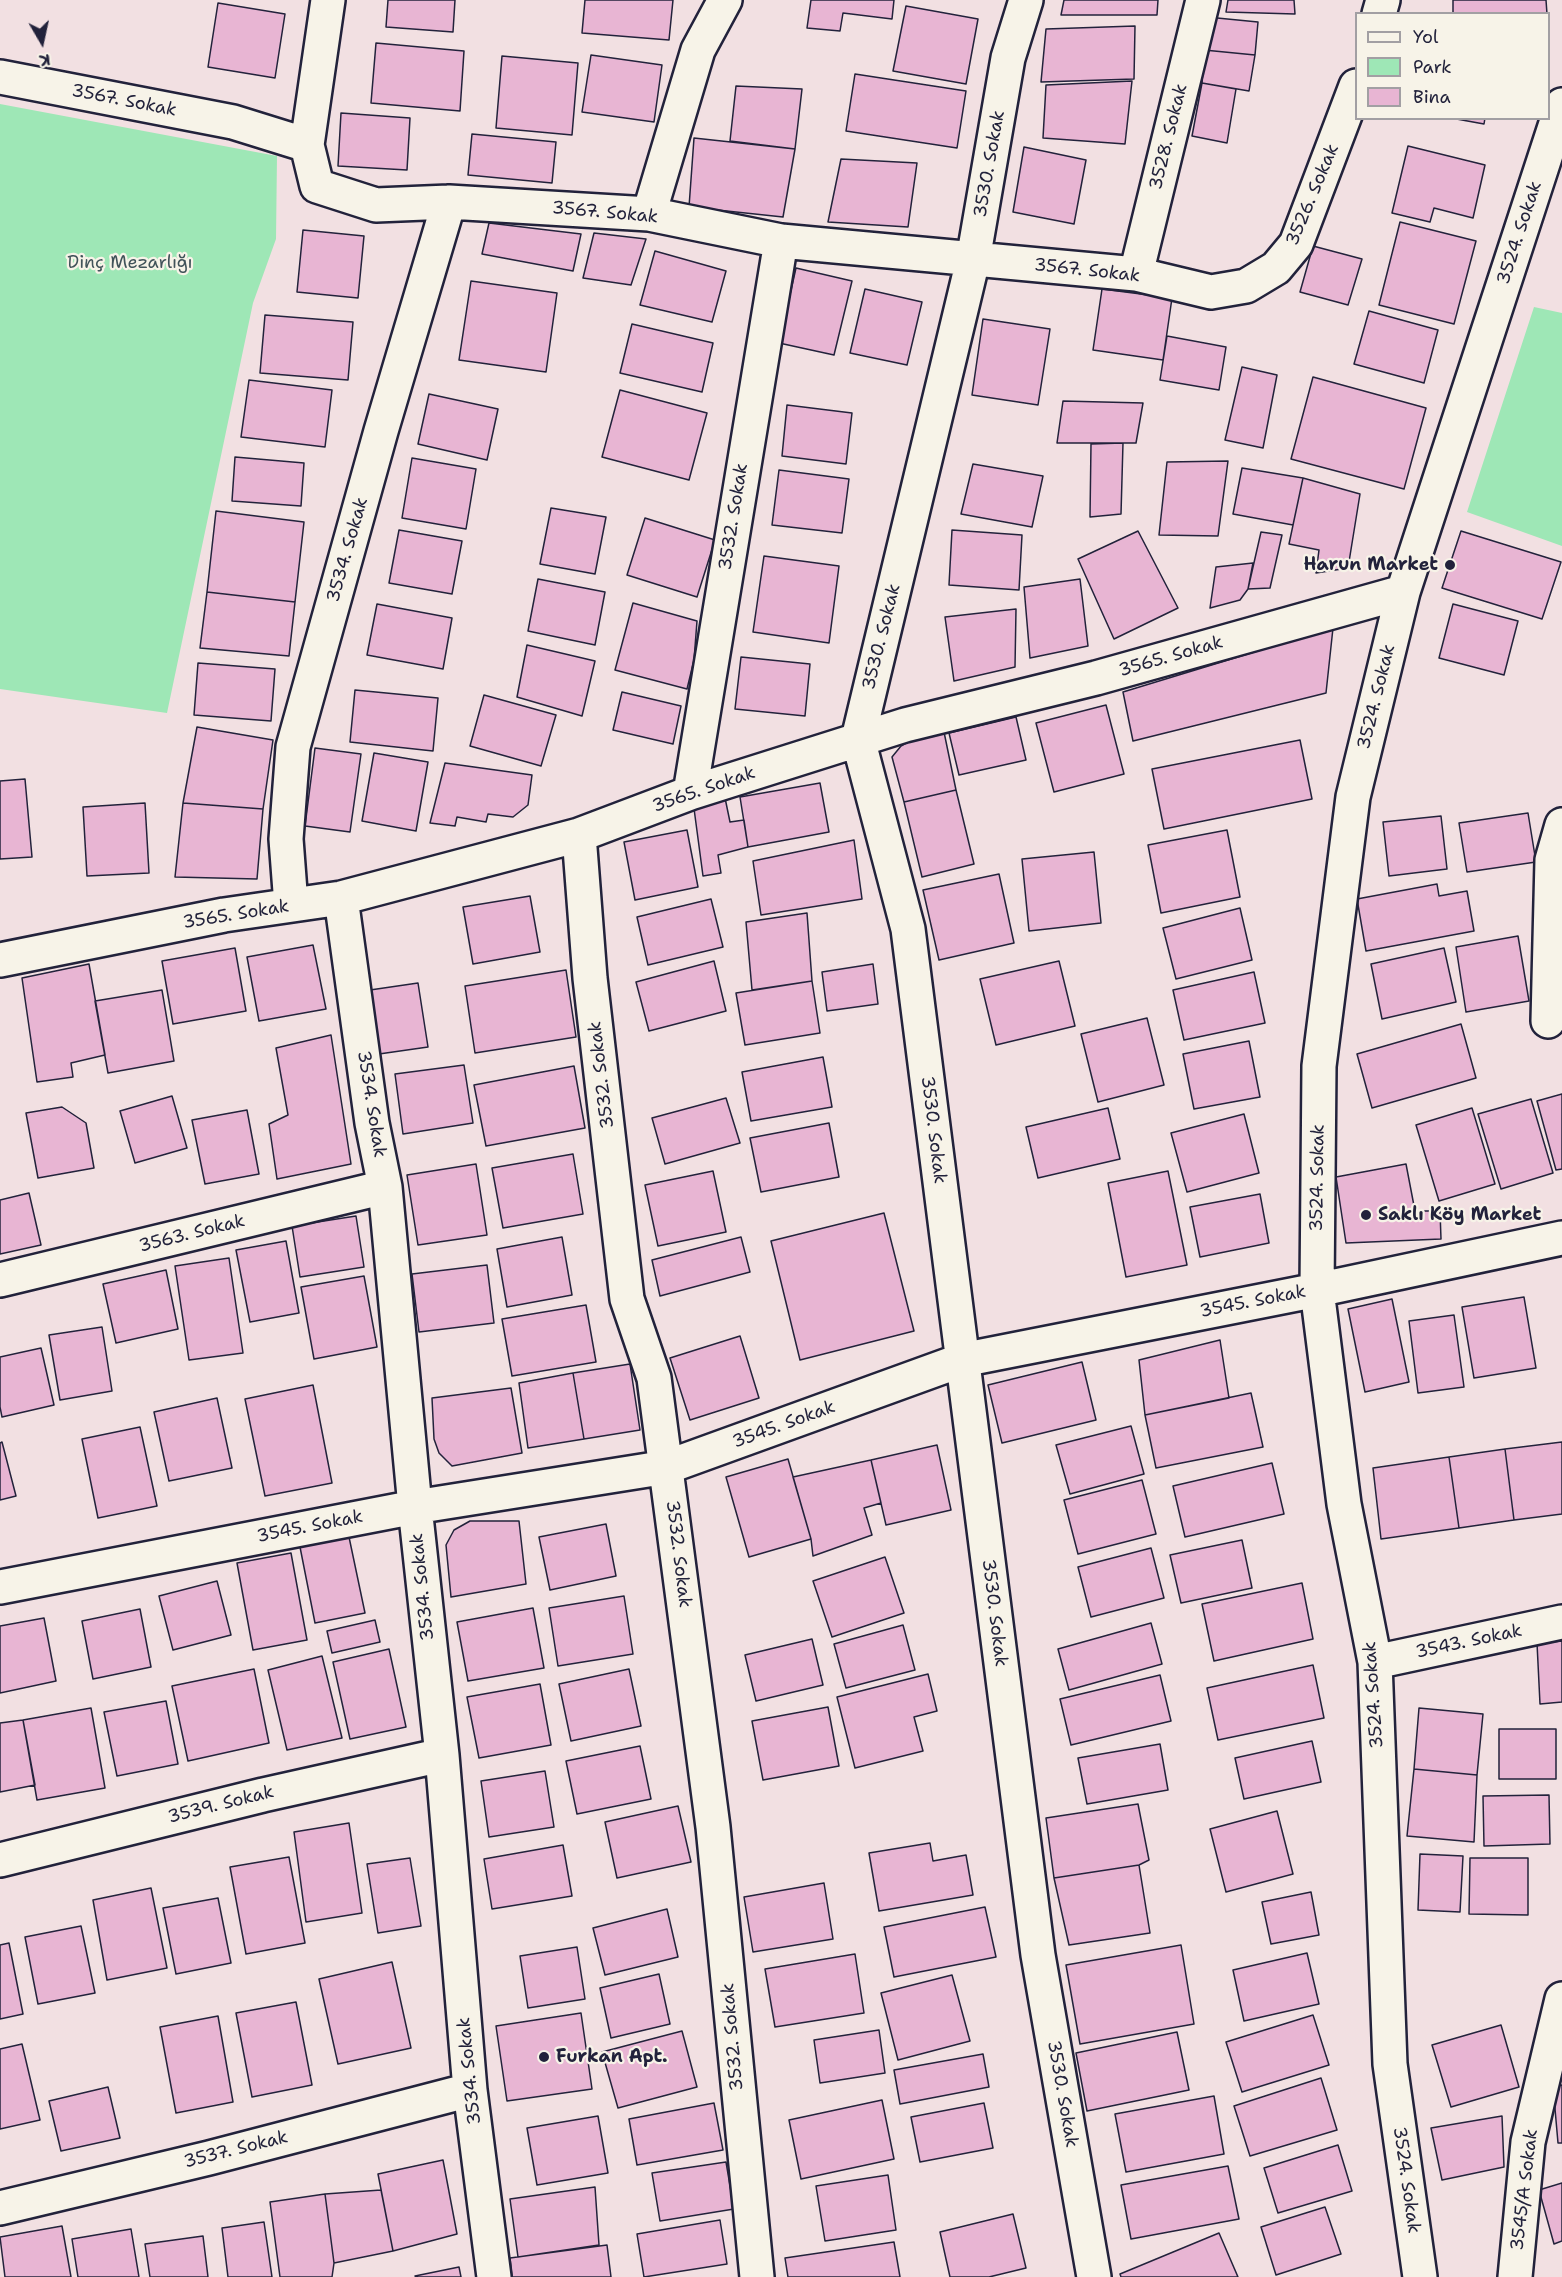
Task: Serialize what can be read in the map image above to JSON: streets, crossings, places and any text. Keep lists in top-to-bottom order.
{
  "streets": {
    "street": [
      "3567. Sokak",
      "3528. Sokak",
      "3530. Sokak",
      "3526. Sokak",
      "3524. Sokak",
      "3532. Sokak",
      "3534. Sokak",
      "3565. Sokak",
      "3563. Sokak",
      "3545. Sokak",
      "3543. Sokak",
      "3539. Sokak",
      "3537. Sokak",
      "3545/A Sokak"
    ]
  },
  "crossings": [
    ["3567. Sokak", "3528. Sokak"],
    ["3567. Sokak", "3530. Sokak"],
    ["3567. Sokak", "3526. Sokak"],
    ["3567. Sokak", "3532. Sokak"],
    ["3567. Sokak", "3534. Sokak"],
    ["3530. Sokak", "3565. Sokak"],
    ["3530. Sokak", "3545. Sokak"],
    ["3524. Sokak", "3565. Sokak"],
    ["3524. Sokak", "3545. Sokak"],
    ["3524. Sokak", "3543. Sokak"],
    ["3532. Sokak", "3565. Sokak"],
    ["3532. Sokak", "3545. Sokak"],
    ["3534. Sokak", "3565. Sokak"],
    ["3534. Sokak", "3563. Sokak"],
    ["3534. Sokak", "3545. Sokak"],
    ["3534. Sokak", "3539. Sokak"],
    ["3534. Sokak", "3537. Sokak"]
  ],
  "parks": ["Dinç Mezarlığı"],
  "places": ["Harun Market", "Saklı Köy Market", "Furkan Apt."],
  "legend": ["Yol", "Park", "Bina"],
  "north": "bottom"
}
